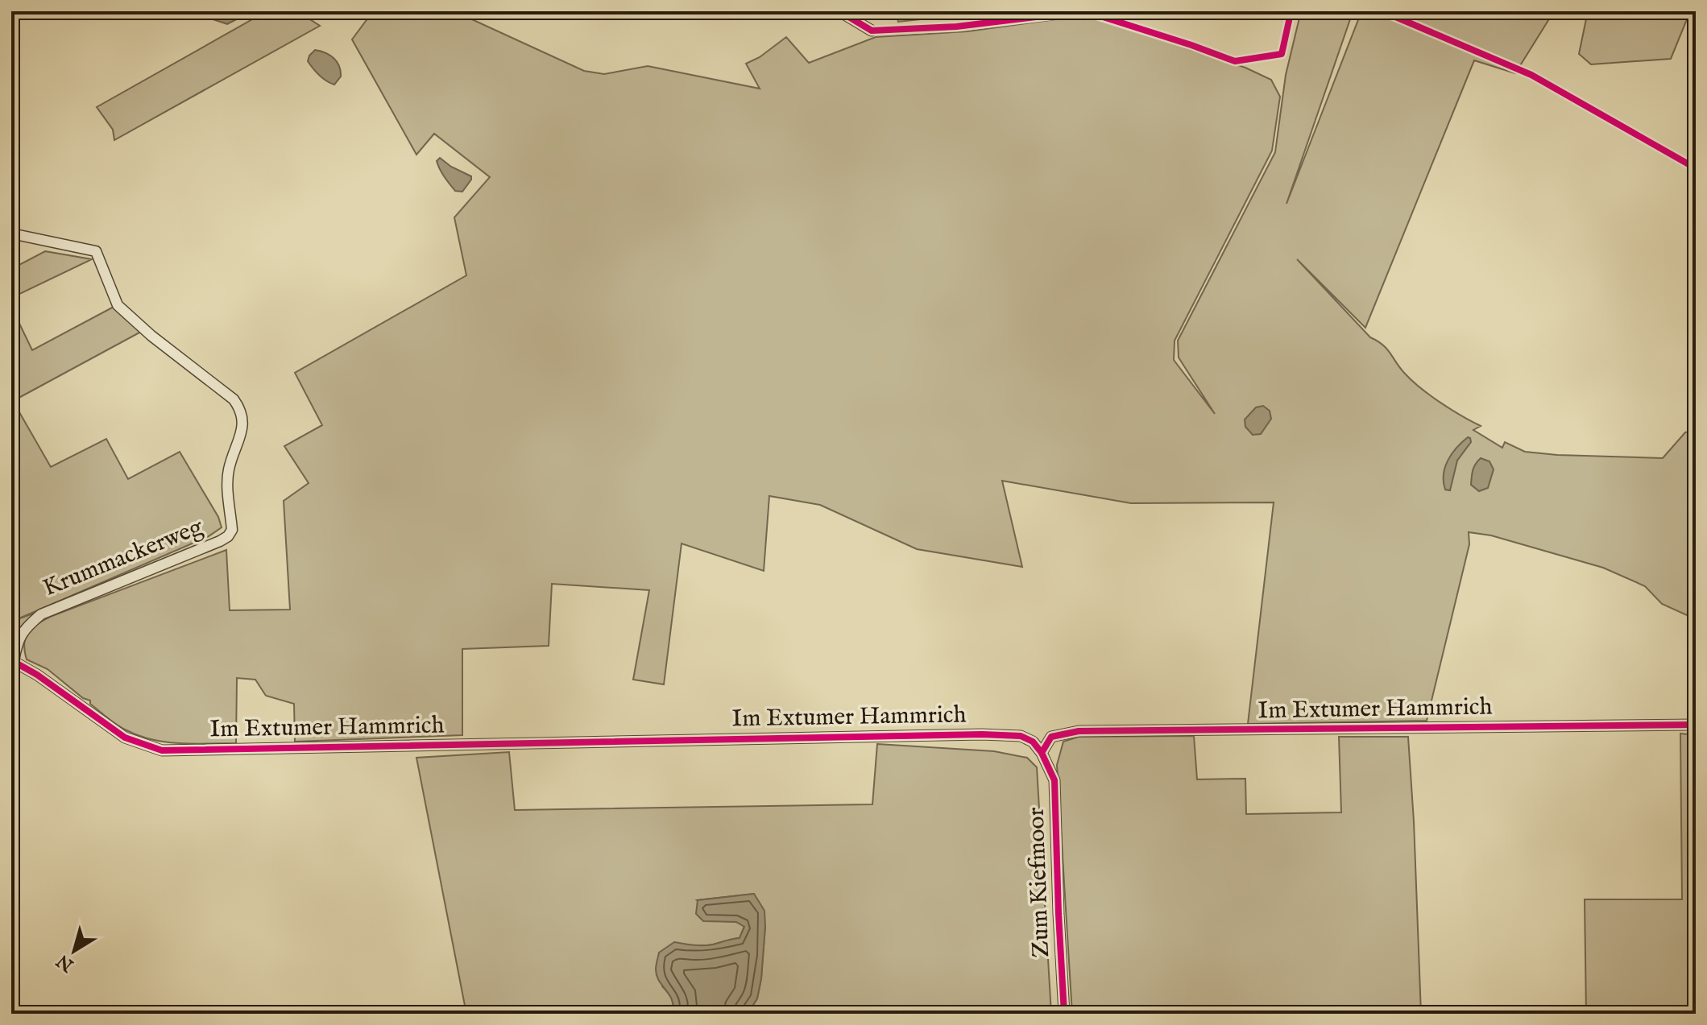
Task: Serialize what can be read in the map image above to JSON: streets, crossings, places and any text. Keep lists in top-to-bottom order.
{
  "streets": {
    "street": ["Krummackerweg", "Im Extumer Hammrich", "Zum Kiefmoor"]
  },
  "crossings": [
    ["Krummackerweg", "Im Extumer Hammrich"],
    ["Im Extumer Hammrich", "Zum Kiefmoor"]
  ],
  "north": "bottom left"
}
